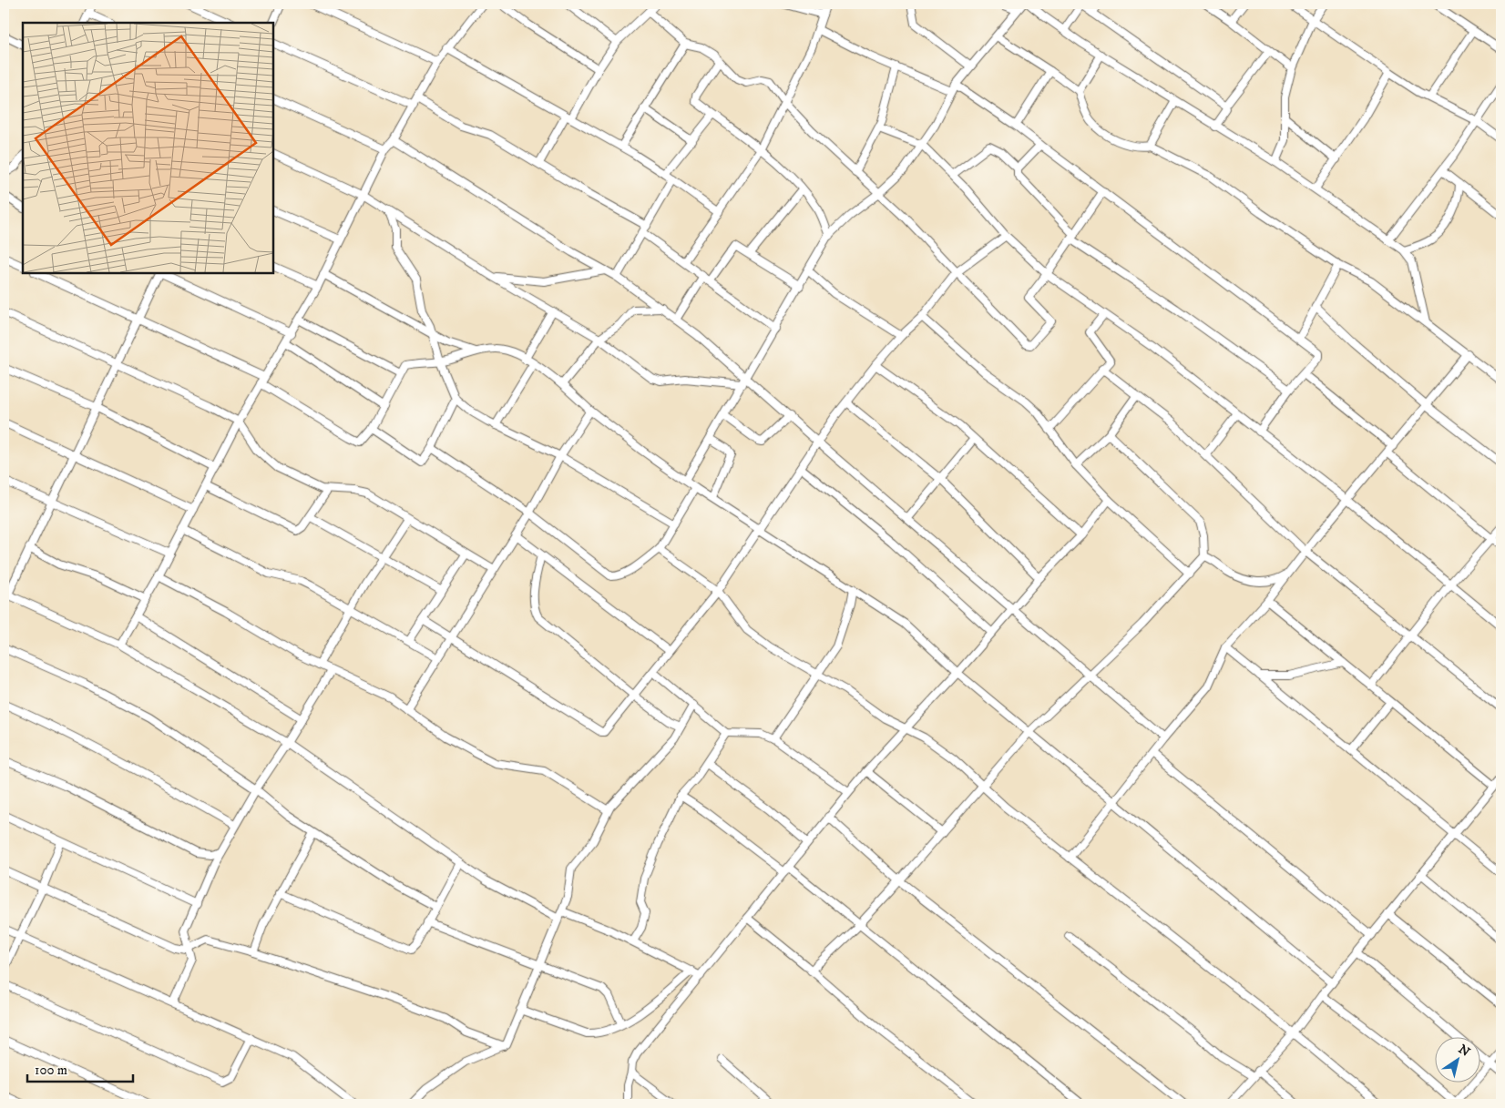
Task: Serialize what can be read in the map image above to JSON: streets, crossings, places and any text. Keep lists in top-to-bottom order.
{
  "scale_bar": "100 m",
  "north": "top right"
}
